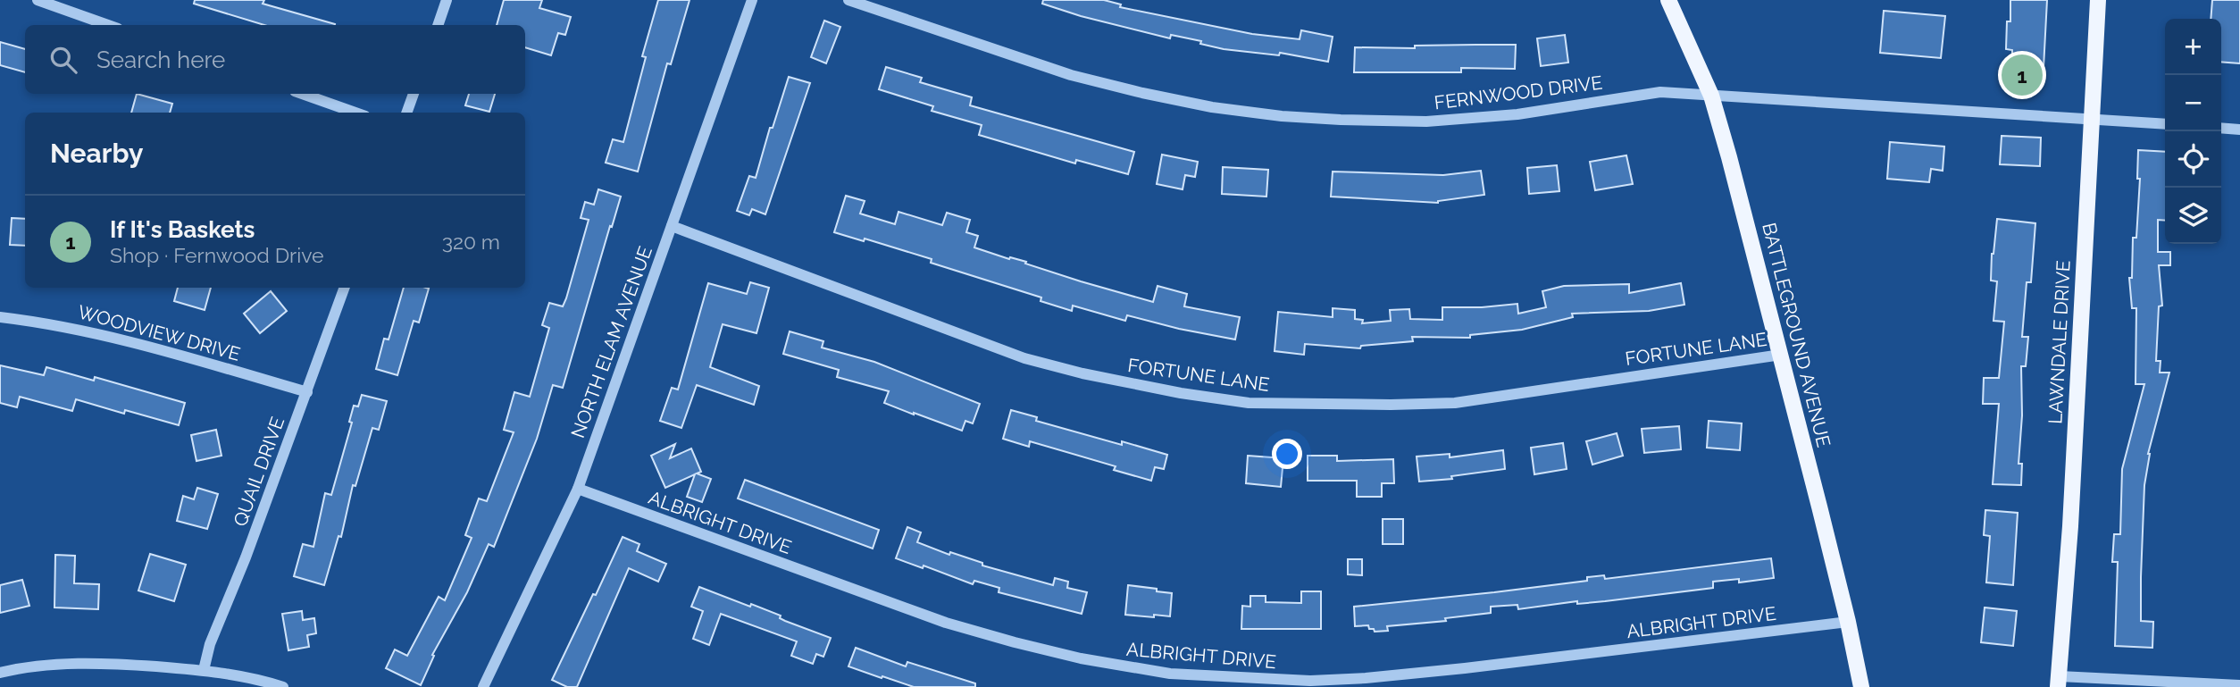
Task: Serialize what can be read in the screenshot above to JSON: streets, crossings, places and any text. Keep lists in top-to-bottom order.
{
  "streets": {
    "main road": ["BATTLEGROUND AVENUE", "LAWNDALE DRIVE"],
    "street": [
      "FERNWOOD DRIVE",
      "WOODVIEW DRIVE",
      "NORTH ELAM AVENUE",
      "FORTUNE LANE",
      "QUAIL DRIVE",
      "ALBRIGHT DRIVE"
    ]
  },
  "crossings": [
    ["FERNWOOD DRIVE", "BATTLEGROUND AVENUE"],
    ["FERNWOOD DRIVE", "LAWNDALE DRIVE"],
    ["WOODVIEW DRIVE", "QUAIL DRIVE"],
    ["BATTLEGROUND AVENUE", "FORTUNE LANE"],
    ["BATTLEGROUND AVENUE", "ALBRIGHT DRIVE"],
    ["NORTH ELAM AVENUE", "FORTUNE LANE"],
    ["NORTH ELAM AVENUE", "ALBRIGHT DRIVE"]
  ],
  "page": {
    "map_buttons": ["+", "−"],
    "search": "Search here",
    "pins": "1",
    "heading": "Nearby",
    "list": [
      {
        "mark": "1",
        "name": "If It's Baskets",
        "note": "Shop · Fernwood Drive",
        "value": "320 m"
      }
    ]
  }
}
